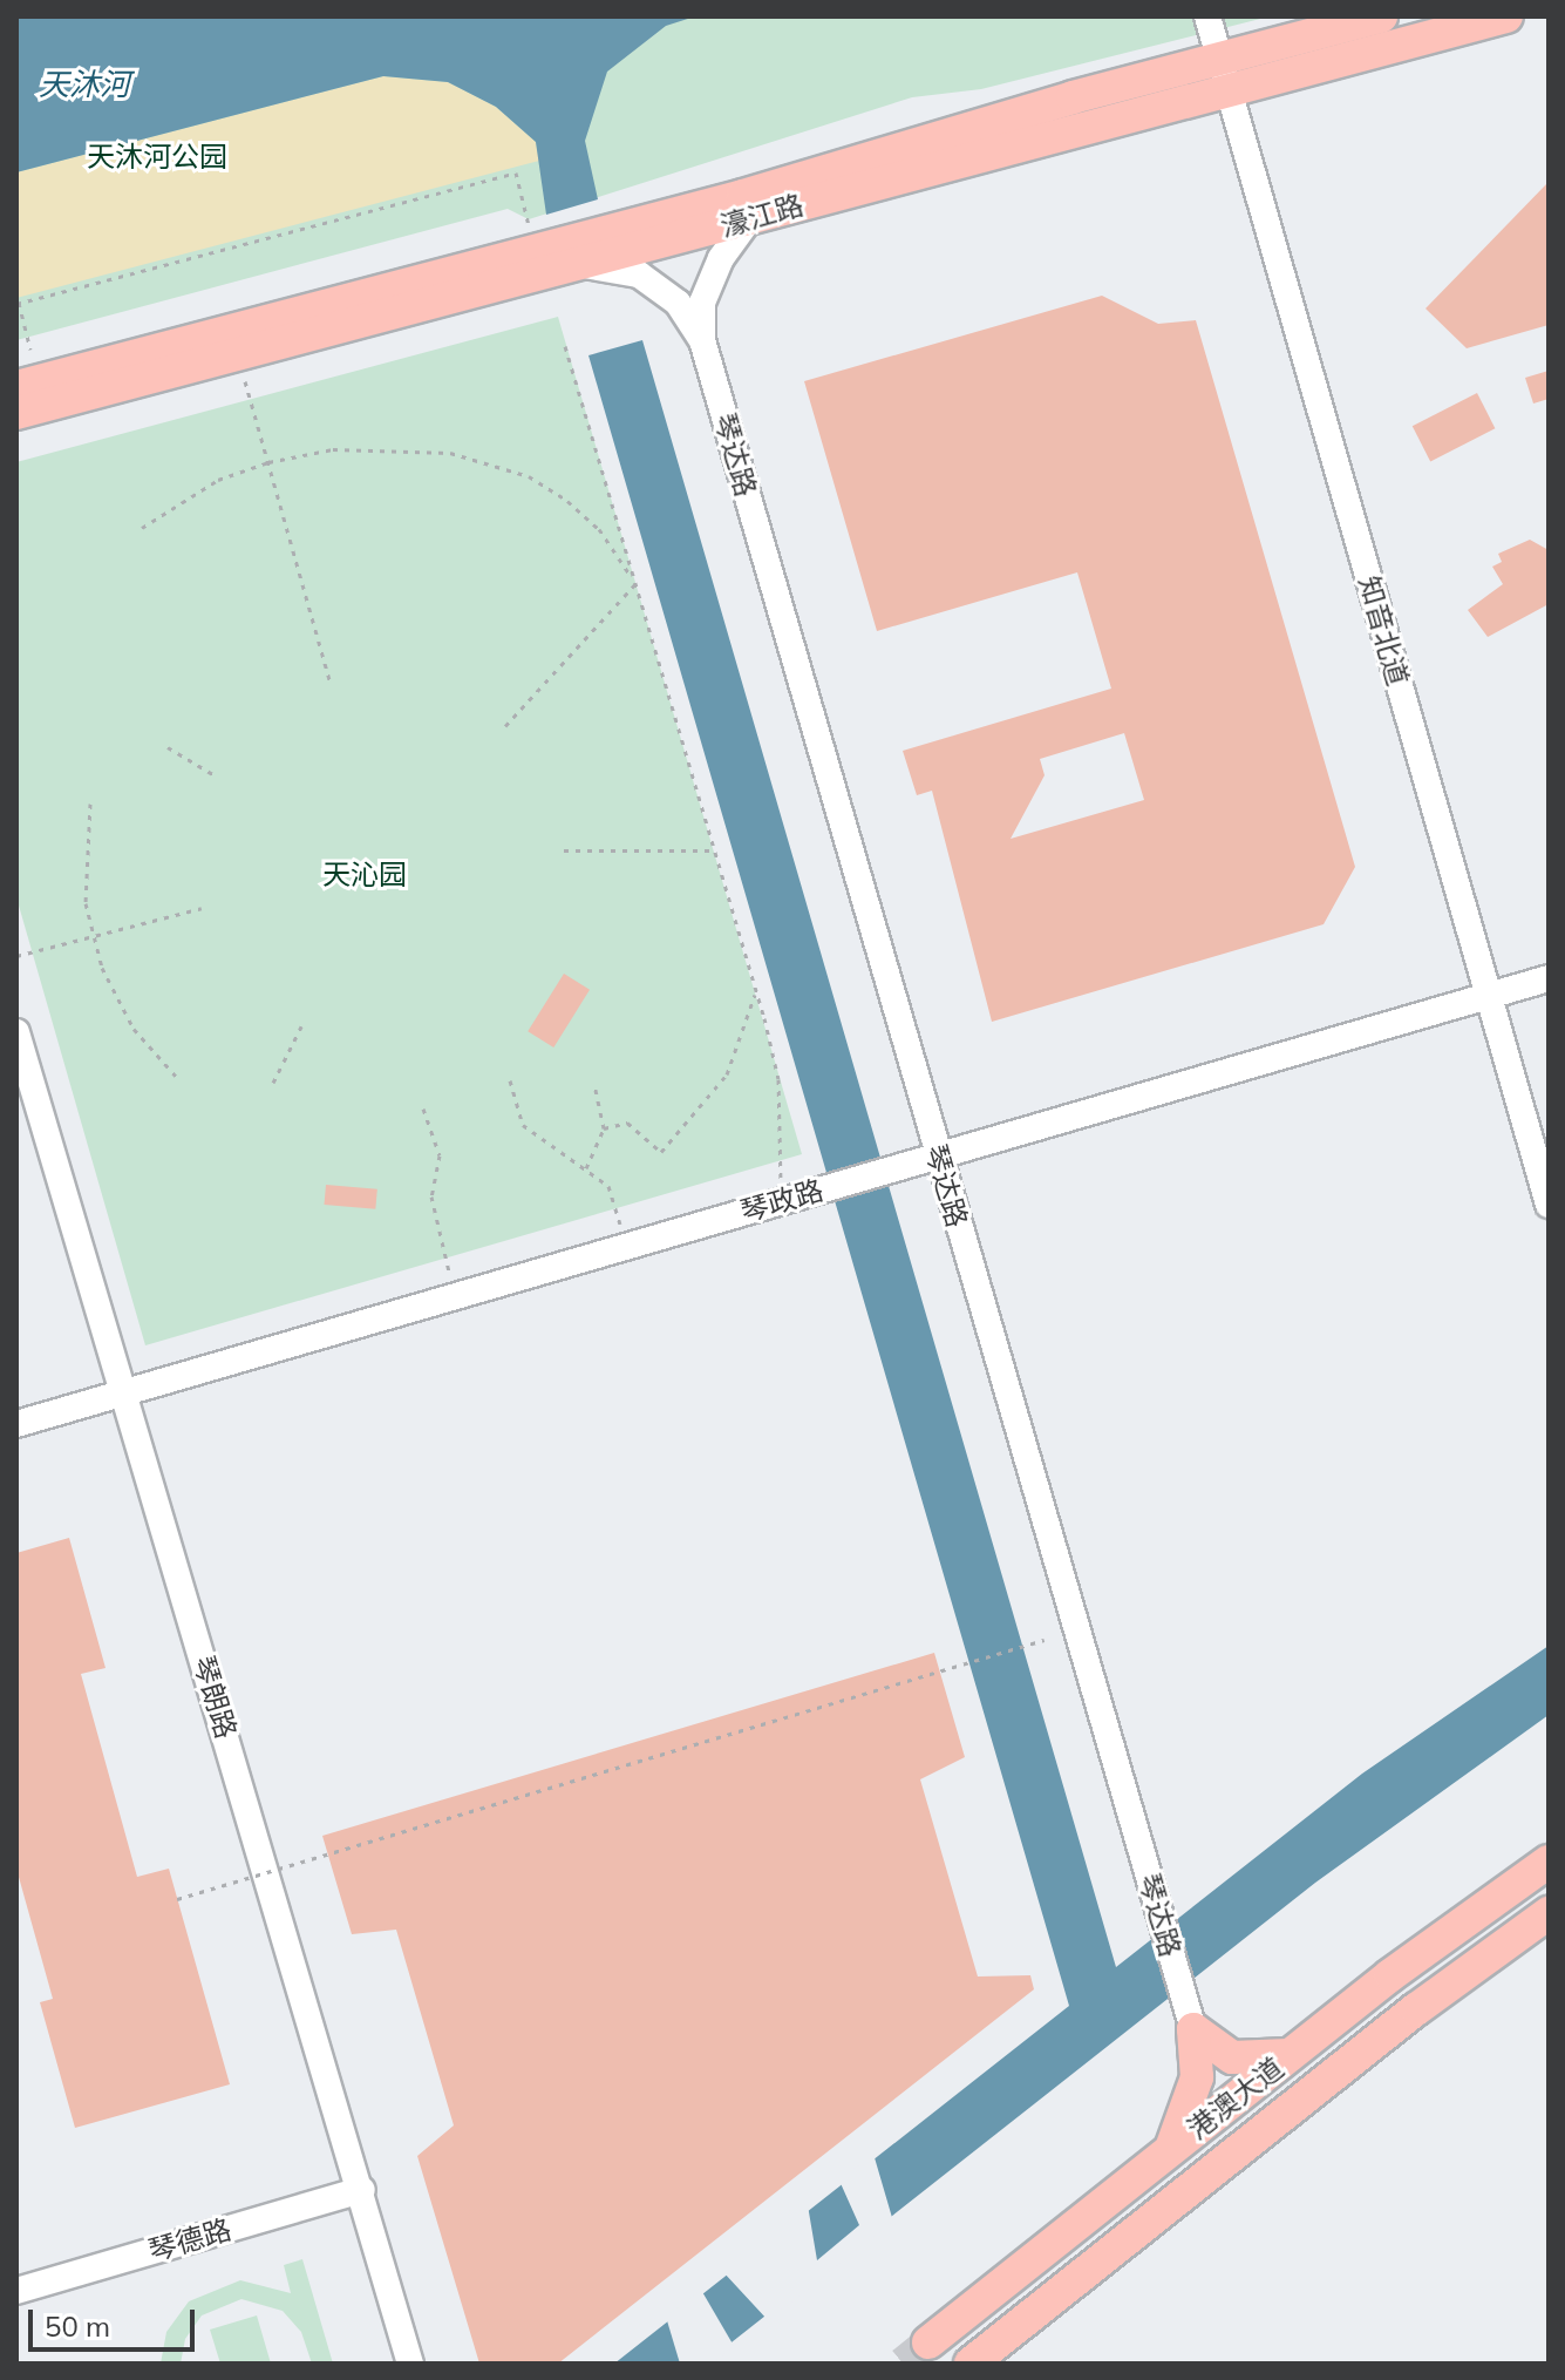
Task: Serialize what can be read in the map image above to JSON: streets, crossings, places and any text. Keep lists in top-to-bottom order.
{
  "streets": {
    "main road": ["濠江路", "港澳大道"],
    "street": [
      "琴达路",
      "知音北道",
      "琴政路",
      "琴朗路",
      "琴德路"
    ]
  },
  "crossings": [
    ["濠江路", "知音北道"],
    ["琴达路", "琴政路"],
    ["知音北道", "琴政路"],
    ["琴政路", "琴朗路"],
    ["琴朗路", "琴德路"]
  ],
  "water": ["天沐河"],
  "parks": ["天沐河公园", "天沁园"],
  "scale_bar": "50 m"
}
